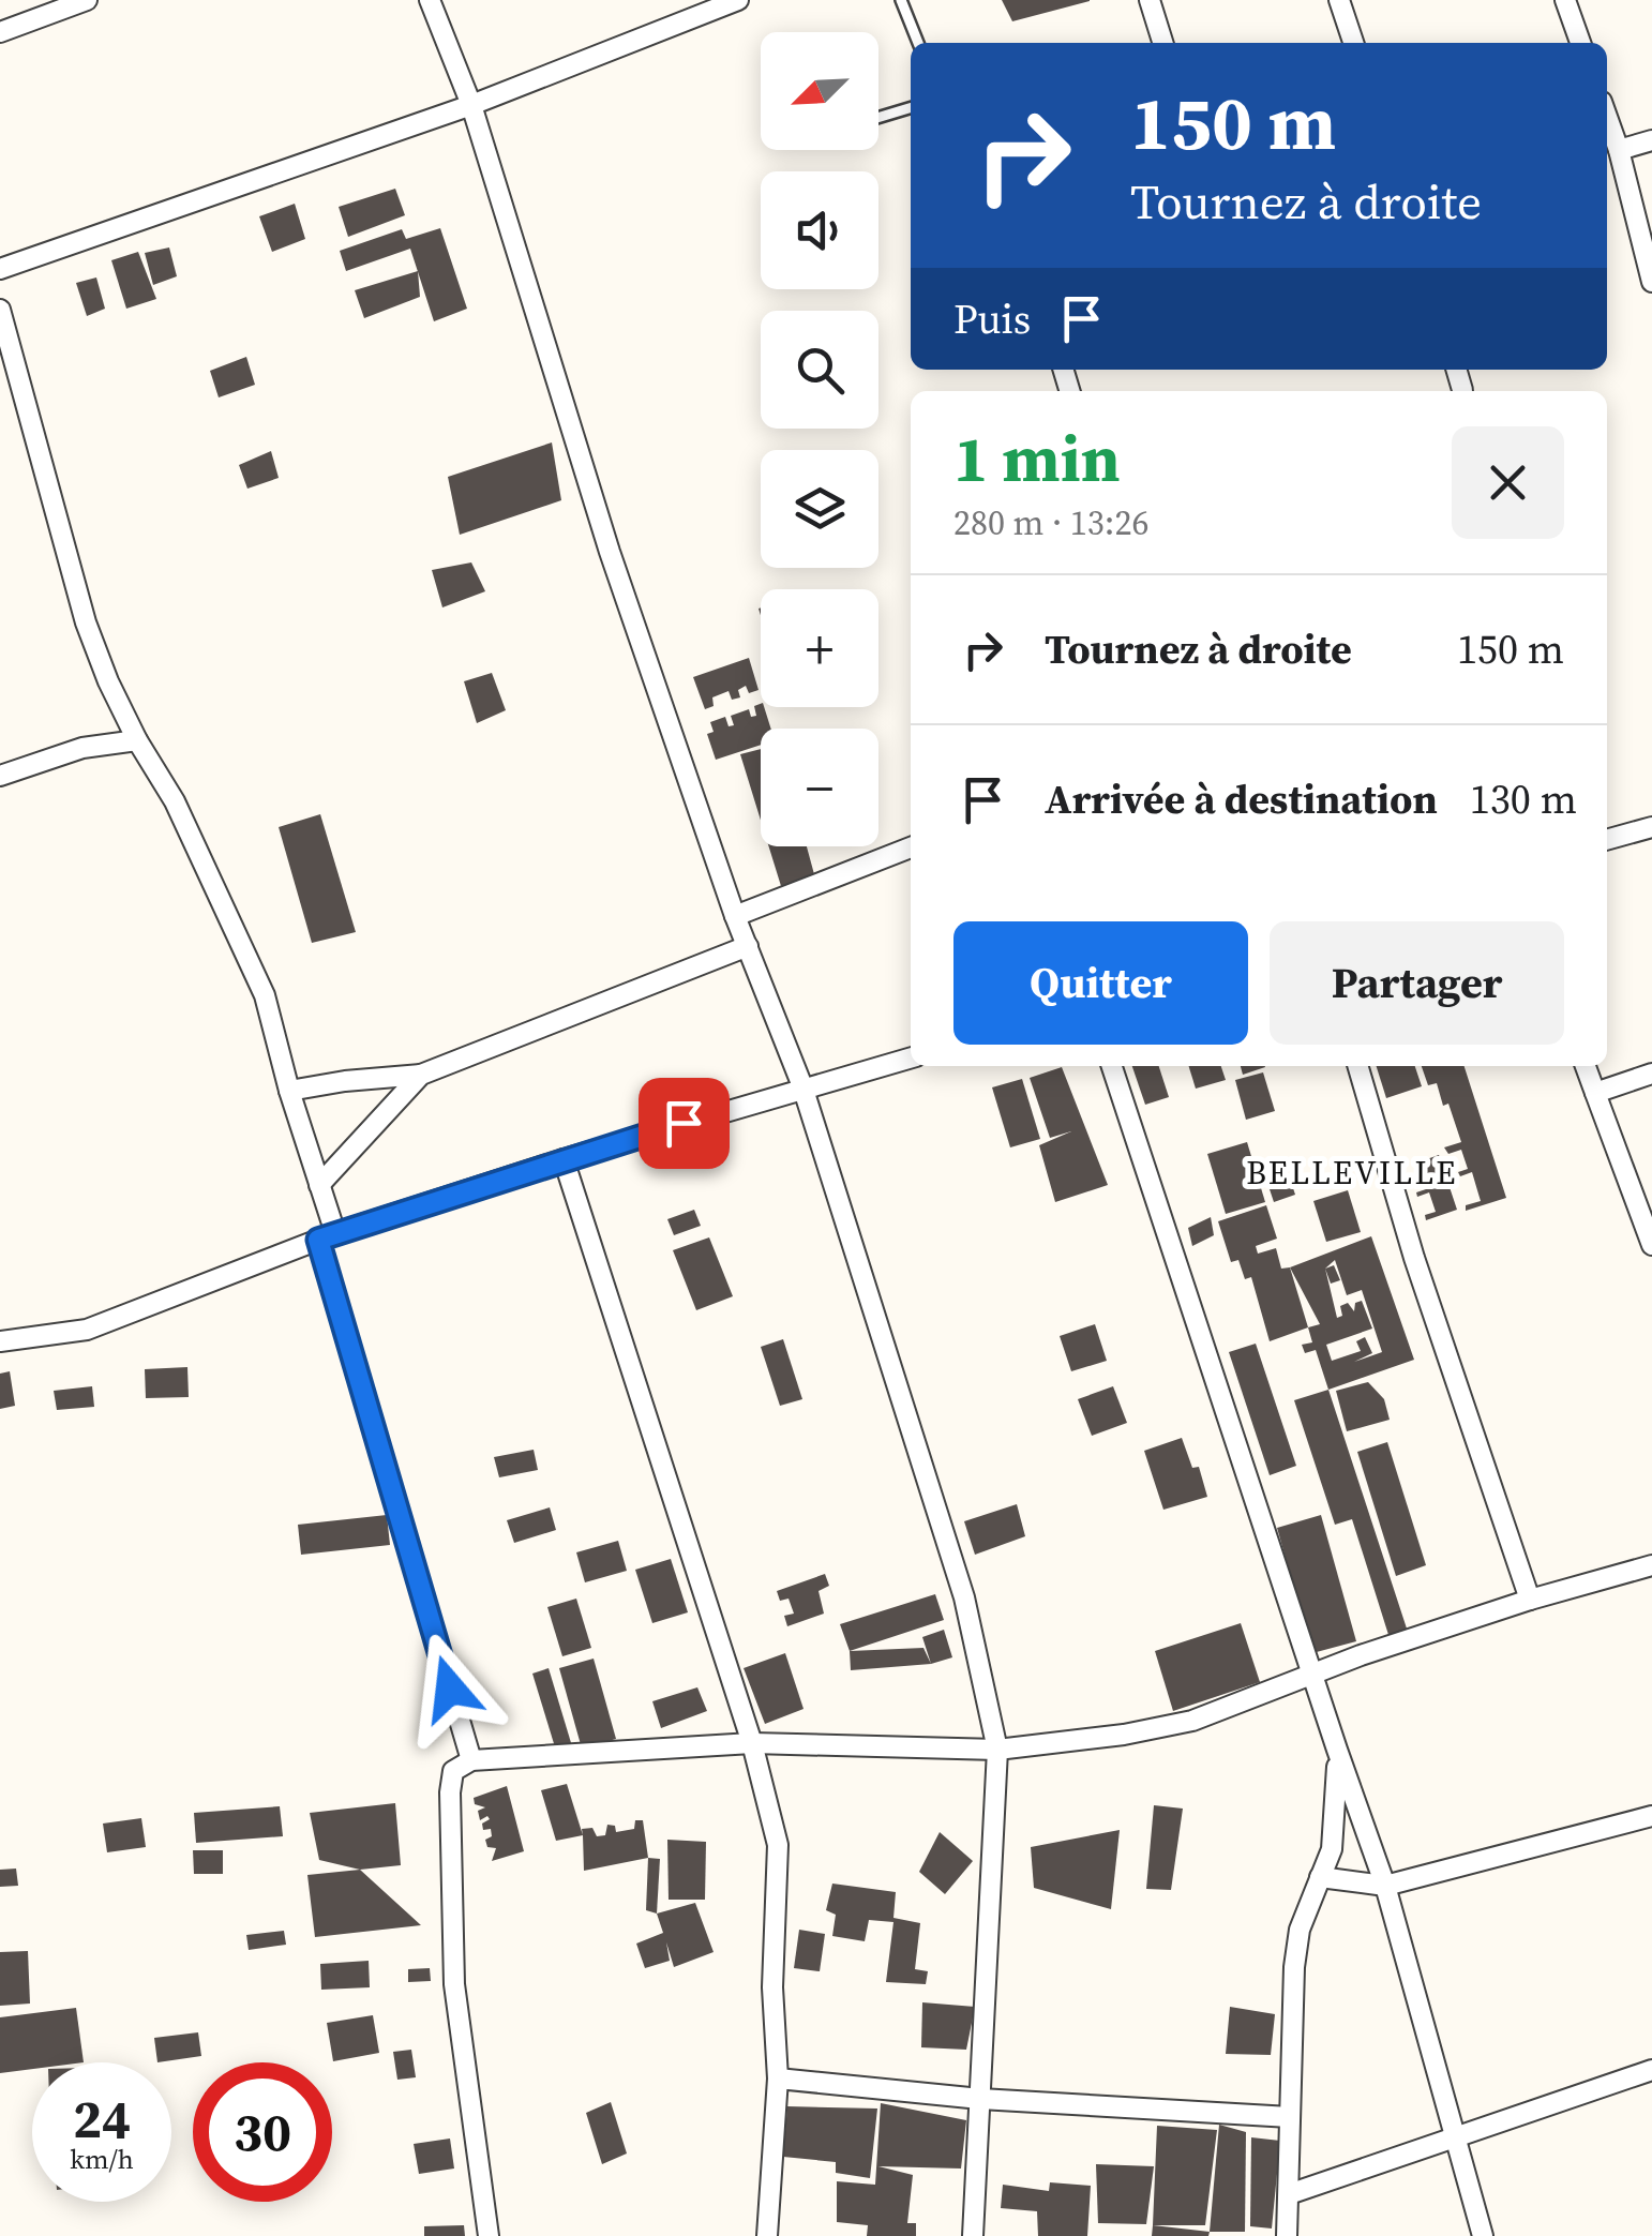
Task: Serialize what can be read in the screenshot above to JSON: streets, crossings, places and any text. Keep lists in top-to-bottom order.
{
  "districts": ["BELLEVILLE"],
  "north": "bottom left",
  "page": {
    "map_buttons": ["+", "−"],
    "turn": ["150 m", "Tournez à droite"],
    "then": "Puis",
    "heading": ["1 min", "280 m · 13:26"],
    "list": [
      {
        "name": "Tournez à droite",
        "value": "150 m"
      },
      {
        "name": "Arrivée à destination",
        "value": "130 m"
      }
    ],
    "buttons": ["Quitter", "Partager"],
    "speed": "24 km/h",
    "limit": "30"
  }
}
